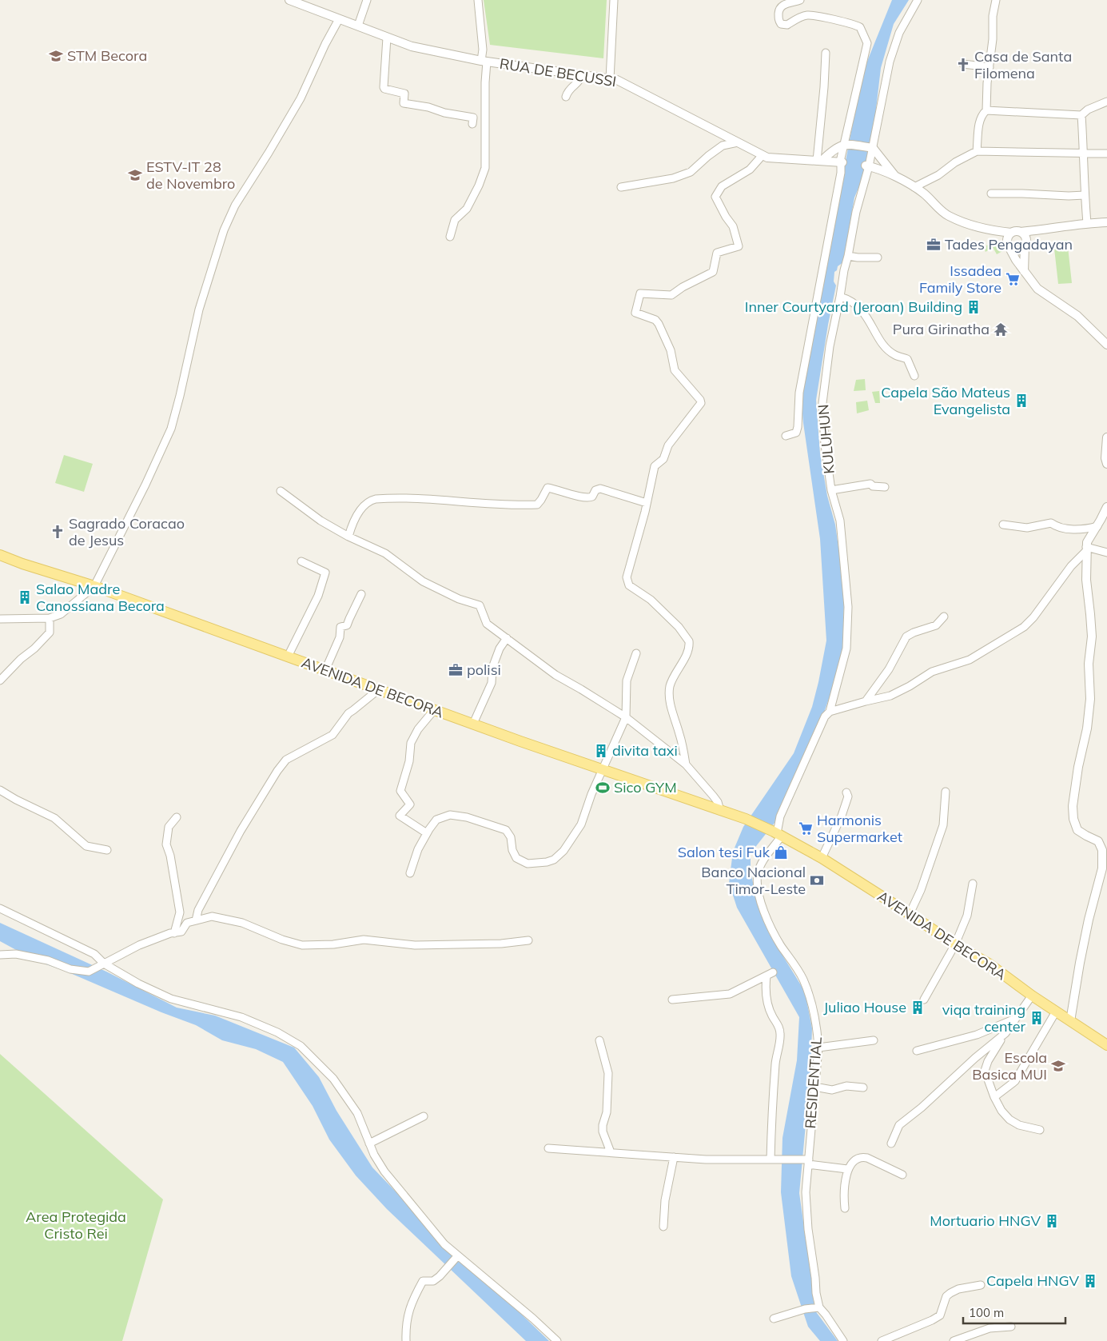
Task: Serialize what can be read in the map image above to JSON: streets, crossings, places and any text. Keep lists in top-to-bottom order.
{
  "streets": {
    "main road": ["AVENIDA DE BECORA"],
    "street": ["RUA DE BECUSSI", "KULUHUN", "RESIDENTIAL"]
  },
  "crossings": [
    ["KULUHUN", "AVENIDA DE BECORA"],
    ["KULUHUN", "RESIDENTIAL"],
    ["AVENIDA DE BECORA", "RESIDENTIAL"]
  ],
  "parks": ["Area Protegida Cristo Rei"],
  "places": {
    "school or university": ["STM Becora", "ESTV-IT 28 de Novembro", "Escola Basica MUI"],
    "church": ["Casa de Santa Filomena", "Sagrado Coracao de Jesus"],
    "office": ["Tades Pengadayan", "polisi"],
    "supermarket": ["Issadea Family Store", "Harmonis Supermarket"],
    "building": [
      "Inner Courtyard (Jeroan) Building",
      "Capela São Mateus Evangelista",
      "Salao Madre Canossiana Becora",
      "divita taxi",
      "Juliao House",
      "viqa training center",
      "Mortuario HNGV",
      "Capela HNGV"
    ],
    "temple": ["Pura Girinatha"],
    "sports": ["Sico GYM"],
    "shop": ["Salon tesi Fuk"],
    "bank": ["Banco Nacional Timor-Leste"]
  },
  "scale_bar": "100 m"
}
